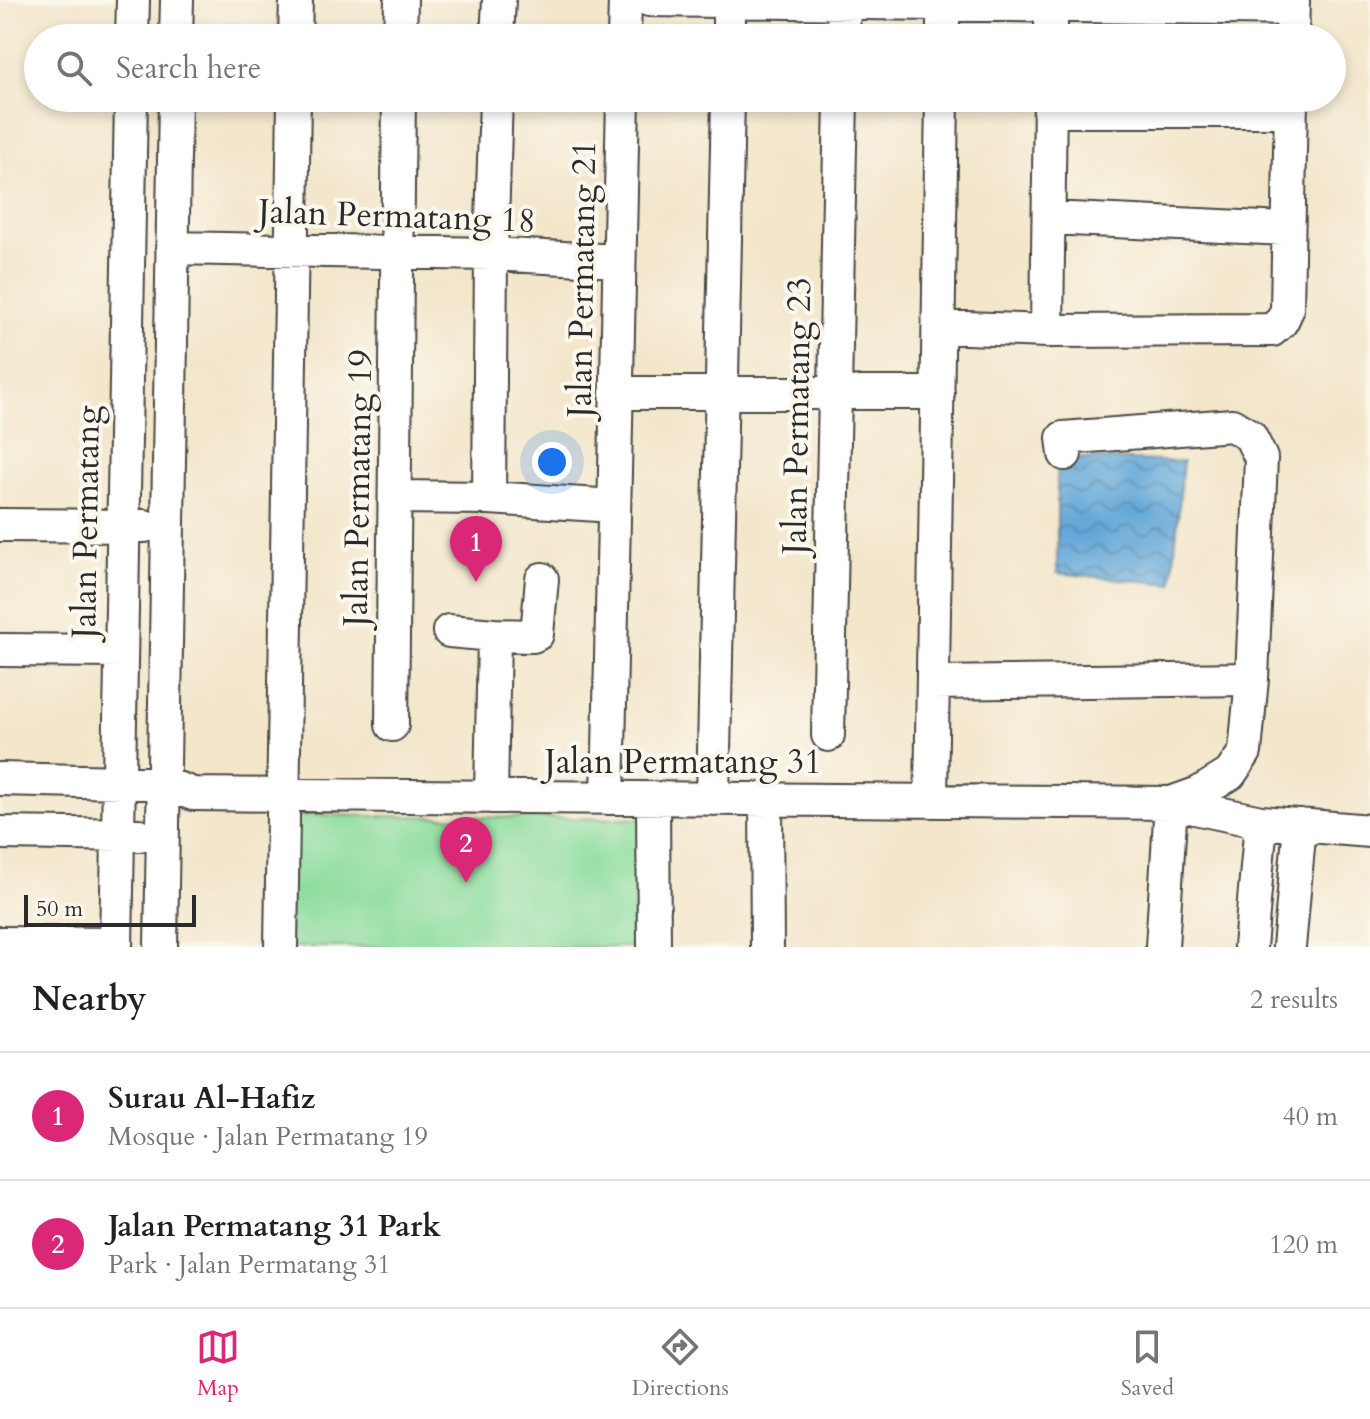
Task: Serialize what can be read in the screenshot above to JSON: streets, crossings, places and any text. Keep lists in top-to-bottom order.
{
  "streets": {
    "street": [
      "Jalan Permatang 18",
      "Jalan Permatang 21",
      "Jalan Permatang 23",
      "Jalan Permatang 19",
      "Jalan Permatang",
      "Jalan Permatang 31"
    ]
  },
  "crossings": [
    ["Jalan Permatang 18", "Jalan Permatang 21"],
    ["Jalan Permatang 18", "Jalan Permatang 19"],
    ["Jalan Permatang 21", "Jalan Permatang 31"]
  ],
  "scale_bar": "50 m",
  "page": {
    "search": "Search here",
    "pins": ["1", "2"],
    "scale": "50 m",
    "heading": ["Nearby", "2 results"],
    "list": [
      {
        "mark": "1",
        "name": "Surau Al-Hafiz",
        "note": "Mosque · Jalan Permatang 19",
        "value": "40 m"
      },
      {
        "mark": "2",
        "name": "Jalan Permatang 31 Park",
        "note": "Park · Jalan Permatang 31",
        "value": "120 m"
      }
    ],
    "nav": ["Map", "Directions", "Saved"]
  }
}
